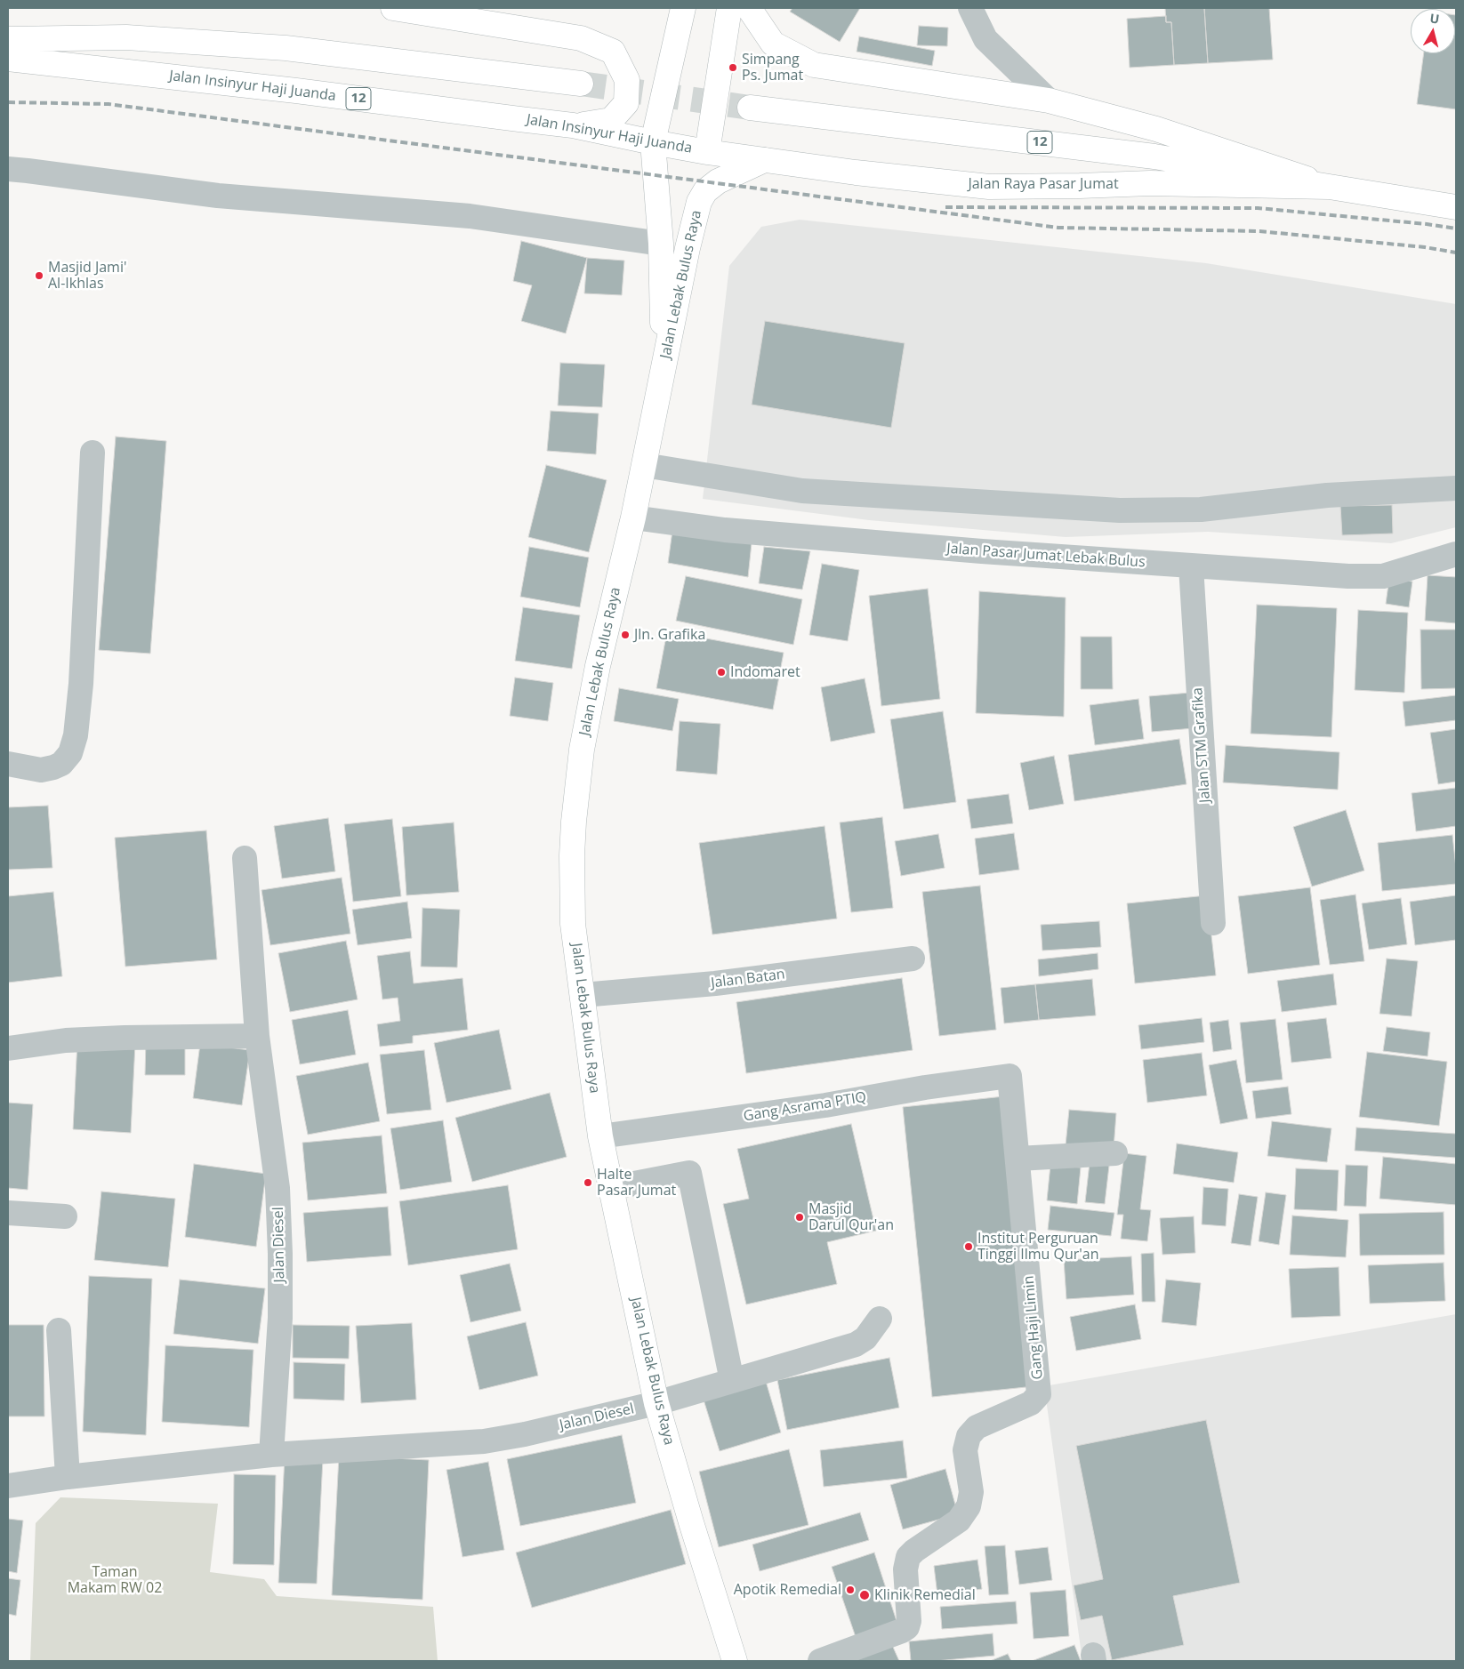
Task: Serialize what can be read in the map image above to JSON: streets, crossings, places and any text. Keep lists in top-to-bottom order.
{
  "streets": {
    "main road": [
      "Jalan Insinyur Haji Juanda",
      "12",
      "Jalan Raya Pasar Jumat",
      "Jalan Lebak Bulus Raya"
    ],
    "street": [
      "Jalan Pasar Jumat Lebak Bulus",
      "Jalan STM Grafika",
      "Jalan Batan",
      "Gang Asrama PTIQ",
      "Jalan Diesel",
      "Gang Haji Limin"
    ]
  },
  "crossings": [
    ["Jalan Insinyur Haji Juanda", "Jalan Raya Pasar Jumat"],
    ["Jalan Insinyur Haji Juanda", "Jalan Lebak Bulus Raya"],
    ["Jalan Raya Pasar Jumat", "Jalan Lebak Bulus Raya"],
    ["Jalan Lebak Bulus Raya", "Jalan Pasar Jumat Lebak Bulus"],
    ["Jalan Lebak Bulus Raya", "Jalan Batan"],
    ["Jalan Lebak Bulus Raya", "Gang Asrama PTIQ"],
    ["Jalan Lebak Bulus Raya", "Jalan Diesel"],
    ["Jalan Pasar Jumat Lebak Bulus", "Jalan STM Grafika"],
    ["Gang Asrama PTIQ", "Gang Haji Limin"]
  ],
  "parks": ["Taman Makam RW 02"],
  "places": [
    "Simpang Ps. Jumat",
    "Masjid Jami' Al-Ikhlas",
    "Jln. Grafika",
    "Indomaret",
    "Halte Pasar Jumat",
    "Masjid Darul Qur'an",
    "Institut Perguruan Tinggi Ilmu Qur'an",
    "Apotik Remedial",
    "Klinik Remedial"
  ],
  "north": "top"
}
